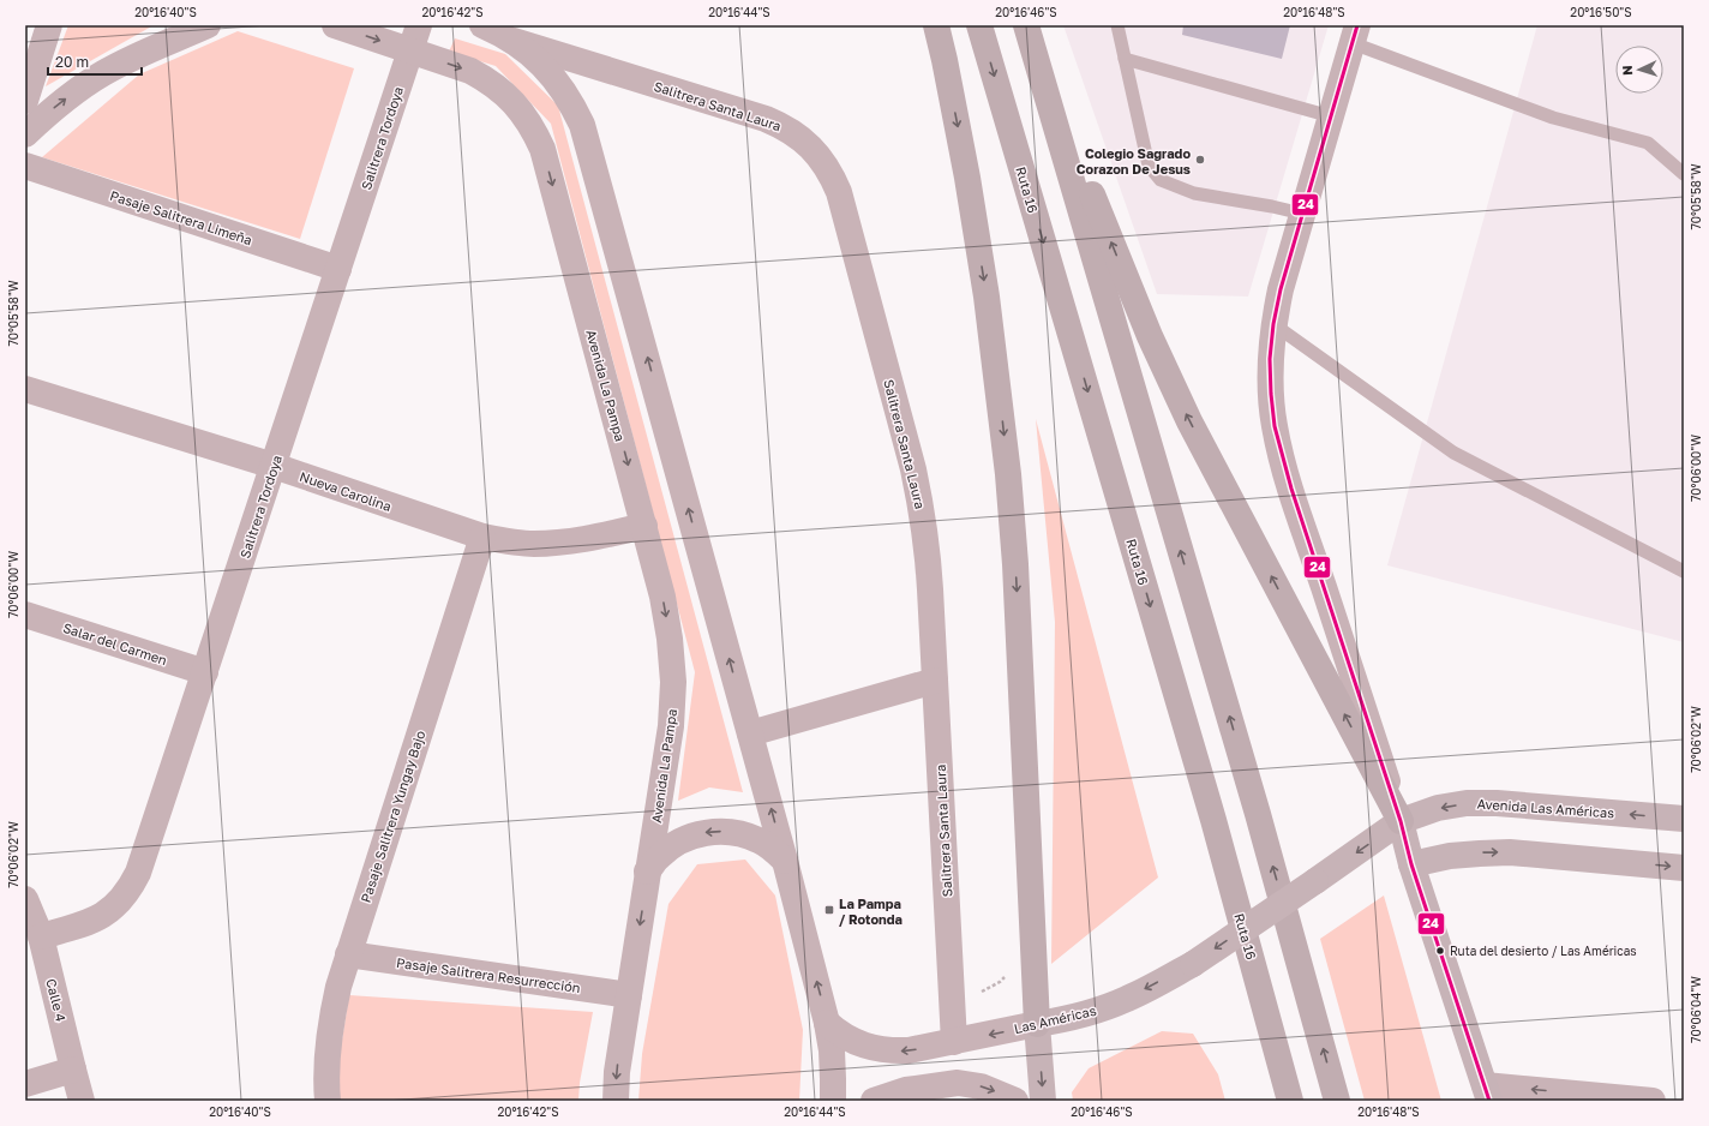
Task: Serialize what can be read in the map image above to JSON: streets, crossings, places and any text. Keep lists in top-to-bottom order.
{
  "streets": {
    "highway": ["Ruta 16"],
    "main road": ["Avenida Las Américas", "Las Américas"],
    "street": [
      "Salitrera Santa Laura",
      "Salitrera Tordoya",
      "Pasaje Salitrera Limeña",
      "Avenida La Pampa",
      "Nueva Carolina",
      "Salar del Carmen",
      "Pasaje Salitrera Yungay Bajo",
      "Pasaje Salitrera Resurrección",
      "Calle 4"
    ]
  },
  "crossings": [
    ["Salitrera Santa Laura", "Las Américas"],
    ["Salitrera Tordoya", "Pasaje Salitrera Limeña"],
    ["Salitrera Tordoya", "Avenida La Pampa"],
    ["Salitrera Tordoya", "Nueva Carolina"],
    ["Salitrera Tordoya", "Salar del Carmen"],
    ["Salitrera Tordoya", "Calle 4"],
    ["Avenida La Pampa", "Nueva Carolina"],
    ["Avenida La Pampa", "Pasaje Salitrera Resurrección"],
    ["Nueva Carolina", "Pasaje Salitrera Yungay Bajo"],
    ["Avenida Las Américas", "Las Américas"],
    ["Pasaje Salitrera Yungay Bajo", "Pasaje Salitrera Resurrección"]
  ],
  "one_way": ["Las Américas"],
  "places": {
    "other": ["Colegio Sagrado Corazon De Jesus", "Ruta del desierto / Las Américas"],
    "transit": ["La Pampa / Rotonda"]
  },
  "lines": ["transit line 24"],
  "scale_bar": "20 m",
  "north": "left",
  "coordinates": [
    "20°16'40\"S",
    "20°16'42\"S",
    "20°16'44\"S",
    "20°16'46\"S",
    "20°16'48\"S",
    "20°16'50\"S",
    "70°05'58\"W",
    "70°06'00\"W",
    "70°06'02\"W",
    "70°06'04\"W"
  ]
}
